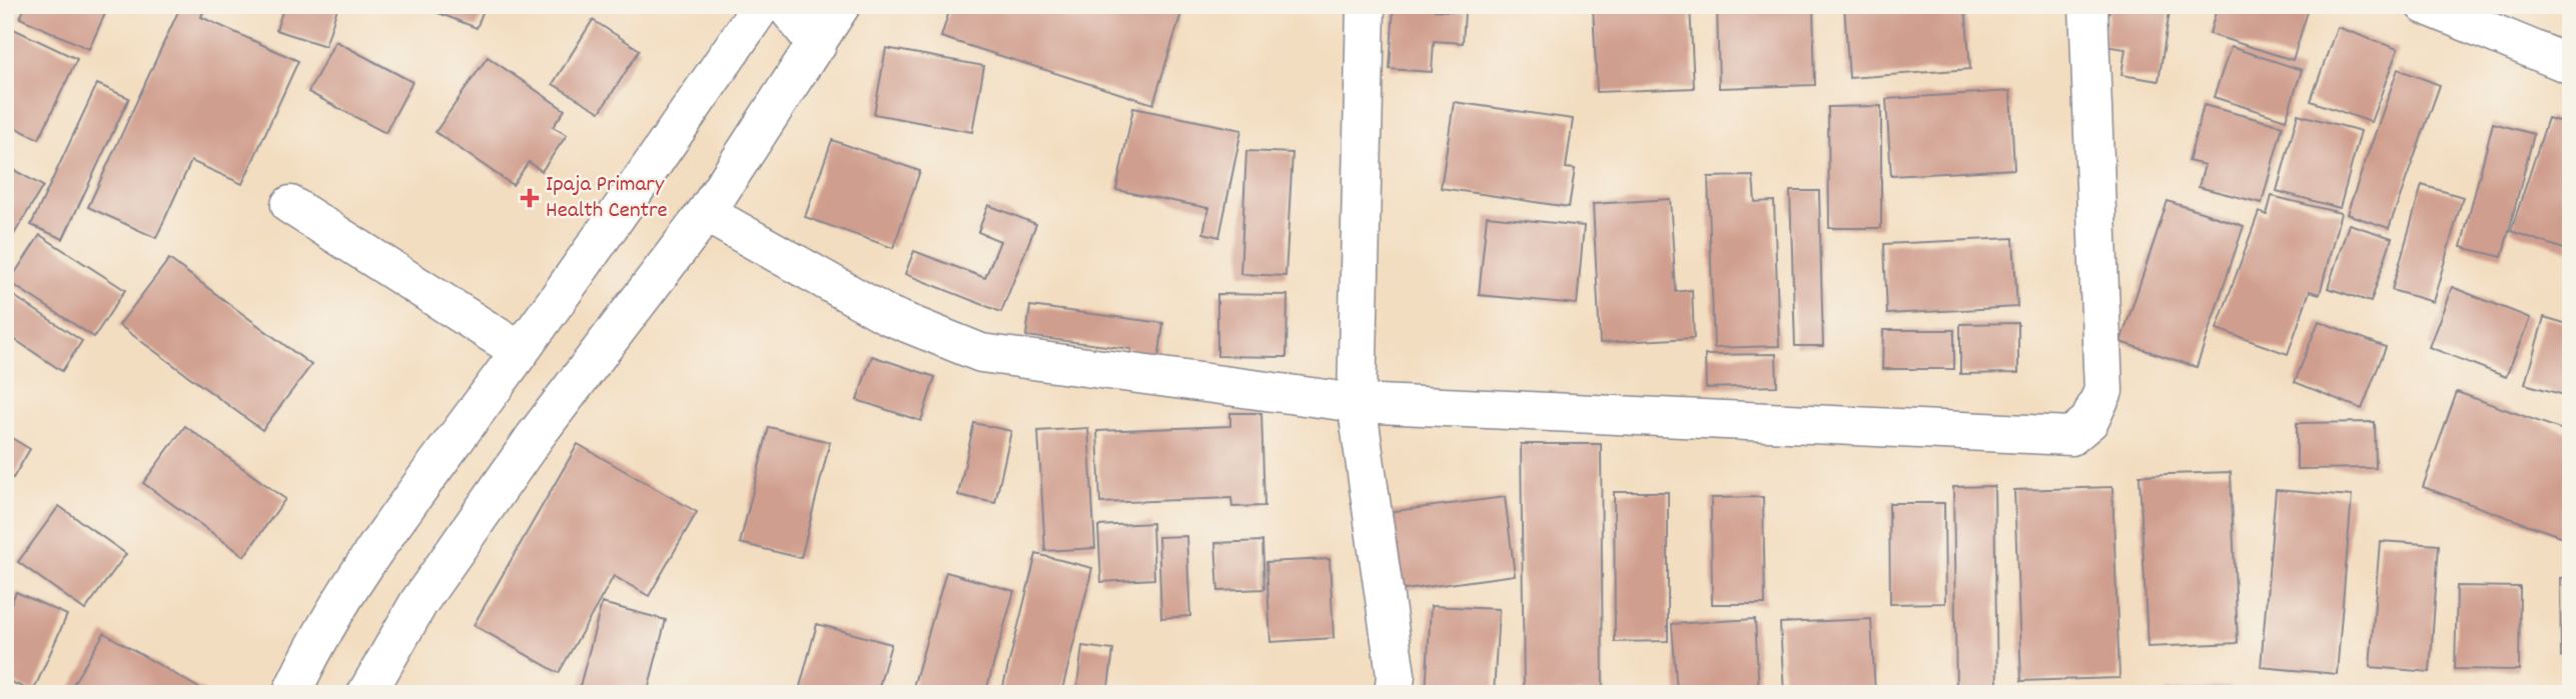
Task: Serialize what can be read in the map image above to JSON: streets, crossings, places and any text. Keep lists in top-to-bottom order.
{
  "places": {
    "health": ["Ipaja Primary Health Centre"]
  }
}
